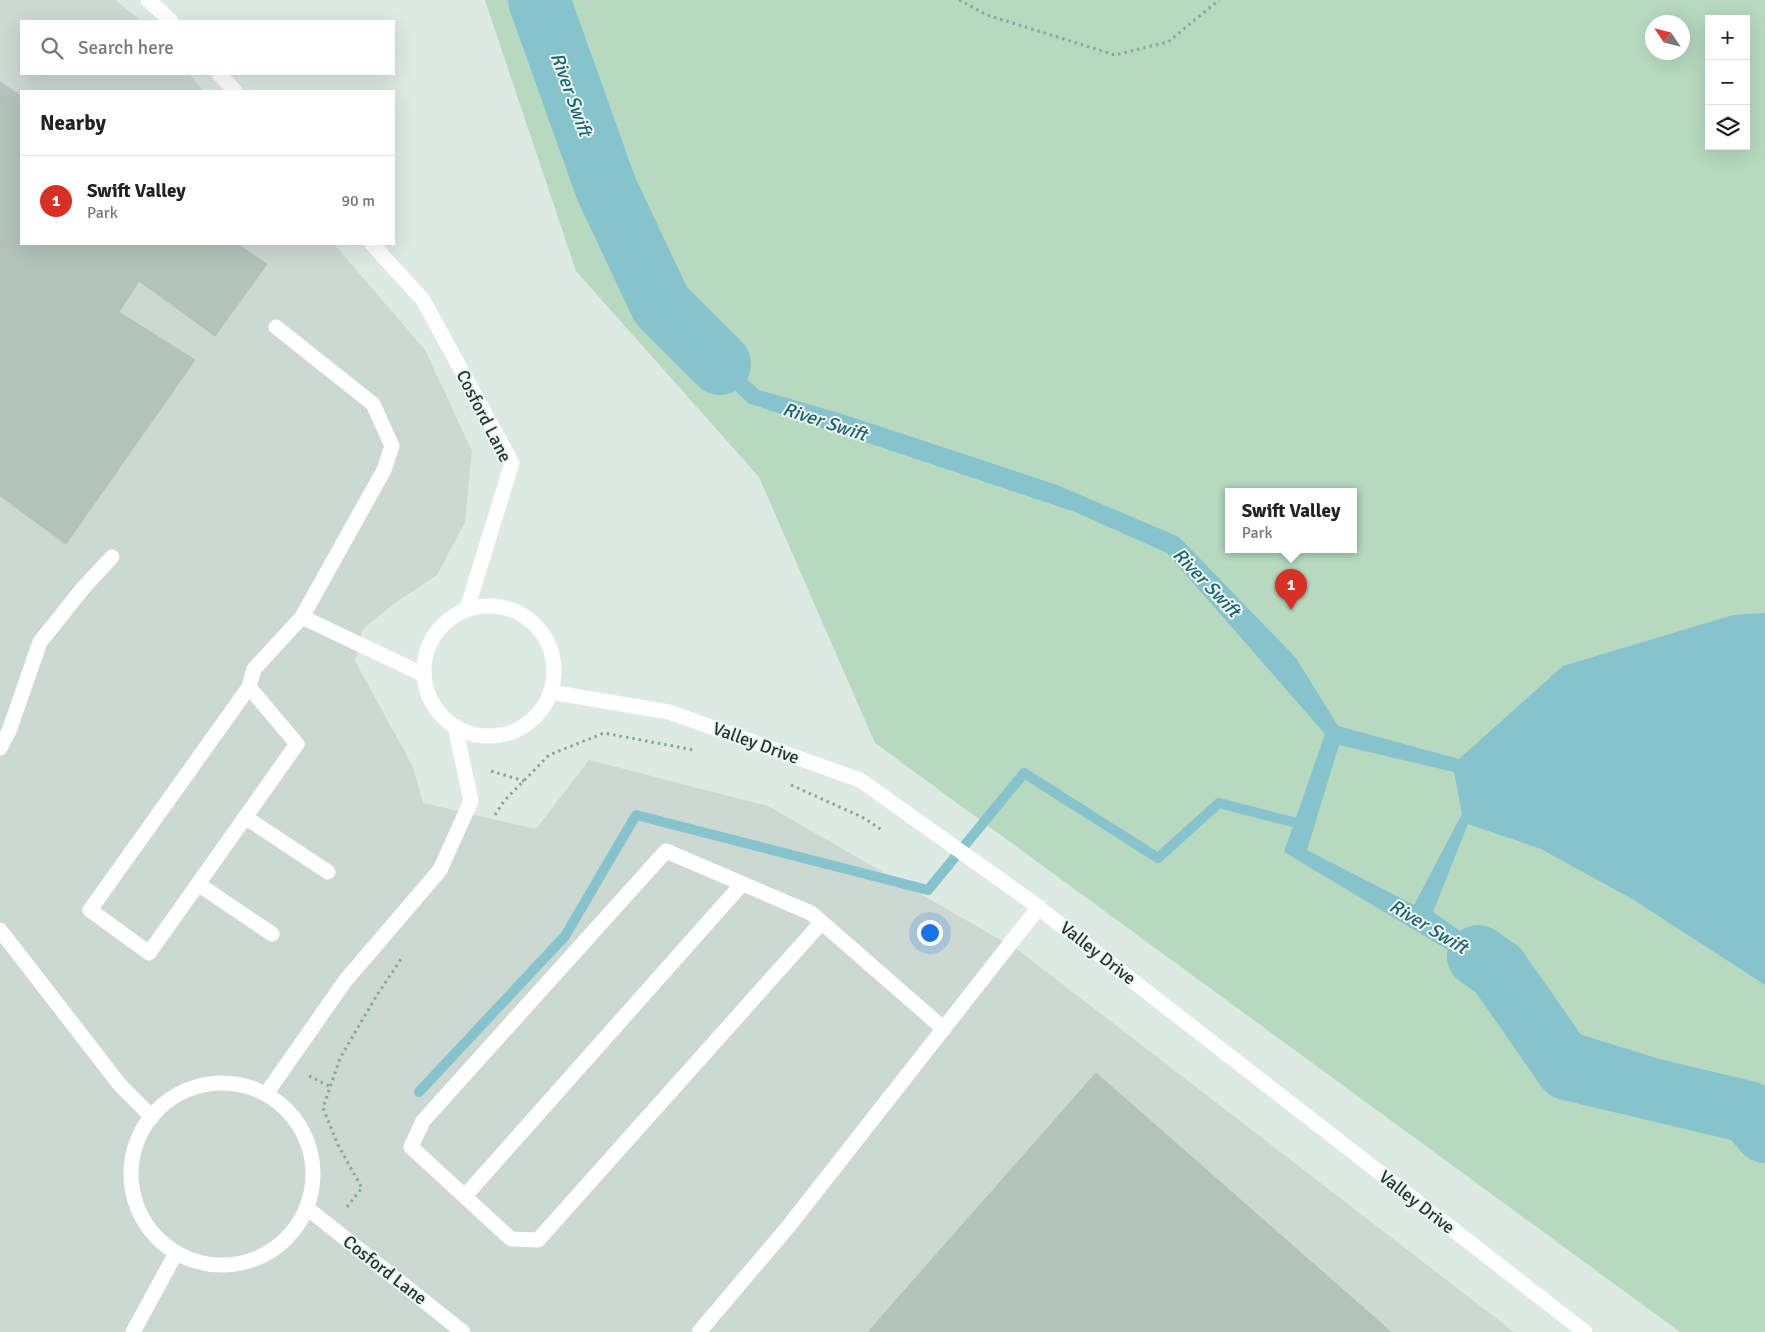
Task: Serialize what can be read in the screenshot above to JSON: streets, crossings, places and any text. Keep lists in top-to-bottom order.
{
  "streets": {
    "street": ["Cosford Lane", "Valley Drive"]
  },
  "crossings": [
    ["Cosford Lane", "Valley Drive"]
  ],
  "water": ["River Swift"],
  "north": "top left",
  "page": {
    "map_buttons": ["+", "−"],
    "search": "Search here",
    "heading": "Nearby",
    "list": [
      {
        "mark": "1",
        "name": "Swift Valley",
        "note": "Park",
        "value": "90 m"
      }
    ],
    "popup": ["Swift Valley", "Park"],
    "pins": "1"
  }
}
